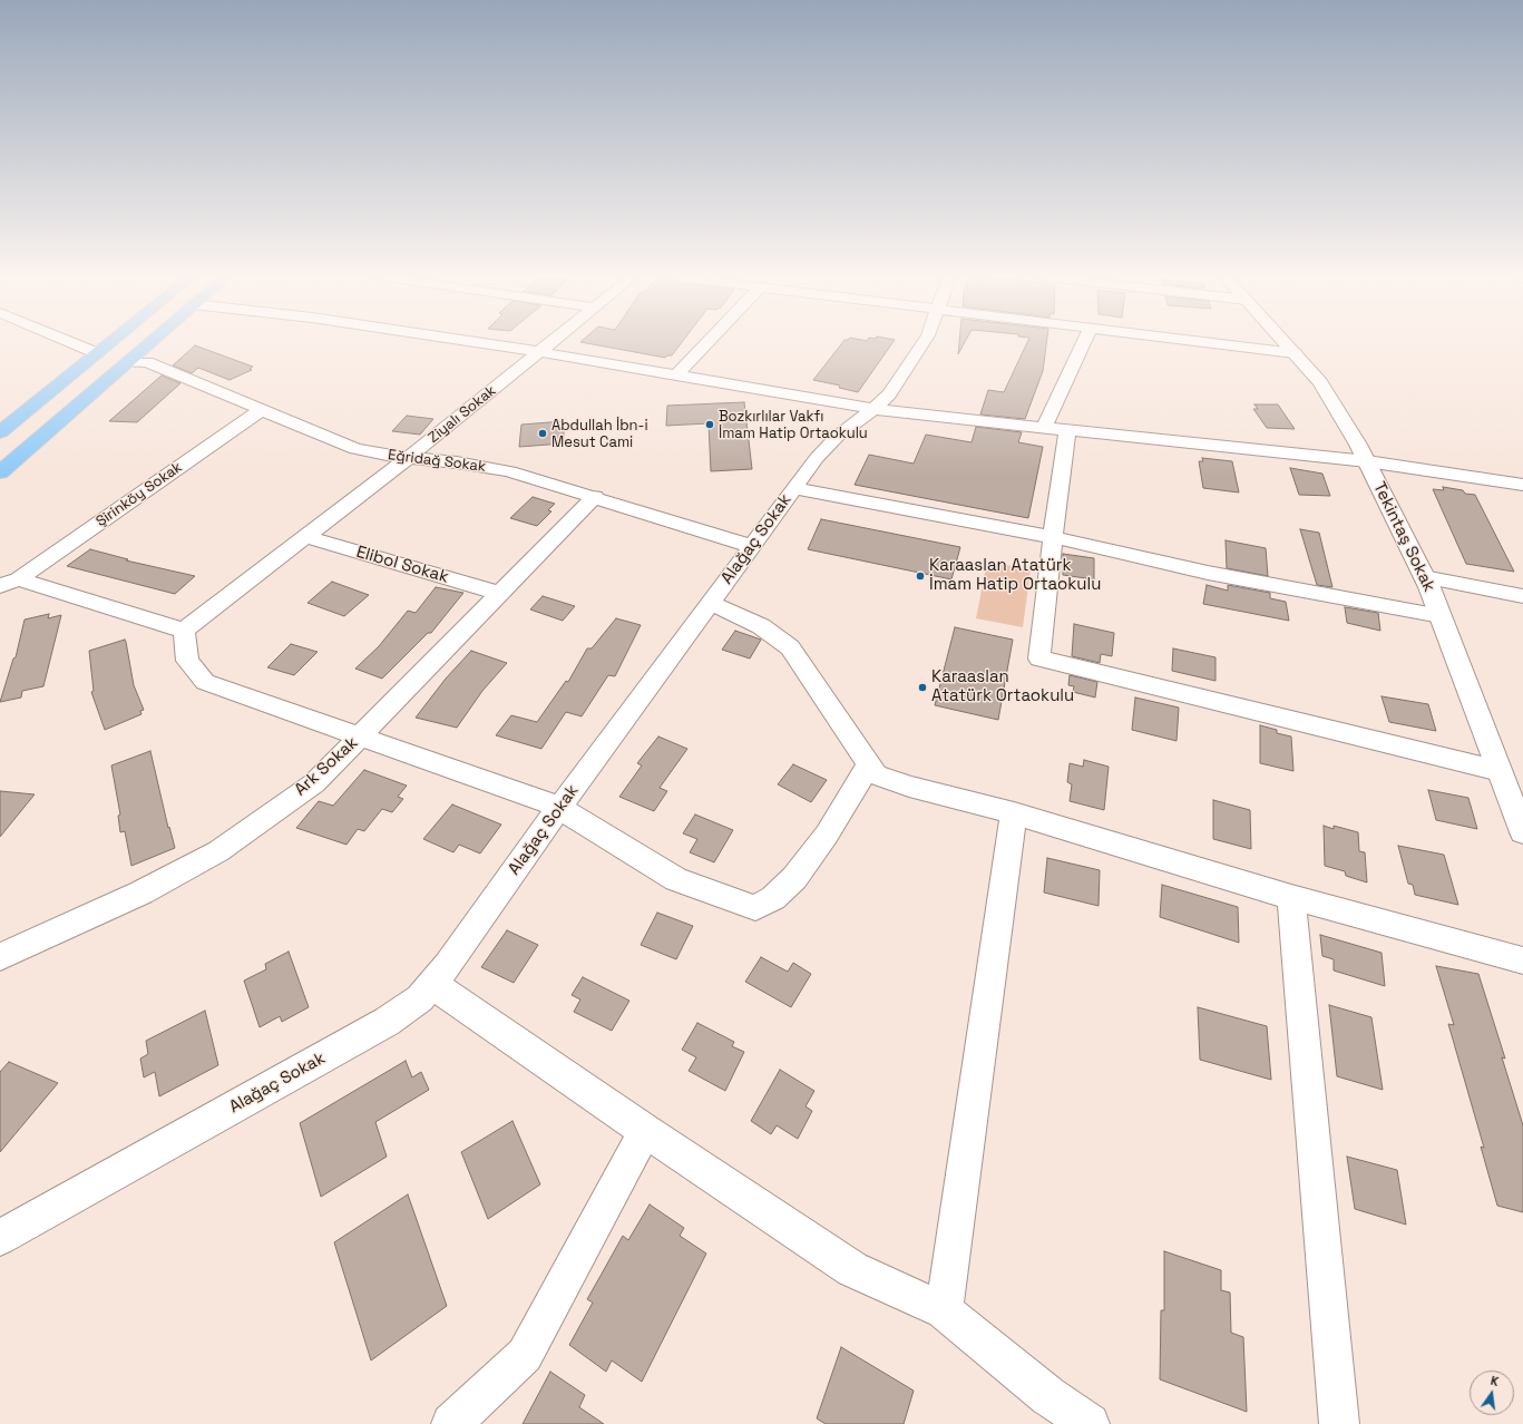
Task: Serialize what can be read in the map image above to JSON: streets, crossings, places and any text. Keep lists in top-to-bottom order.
{
  "streets": {
    "street": [
      "Ziyalı Sokak",
      "Eğridağ Sokak",
      "Şirinköy Sokak",
      "Tekintaş Sokak",
      "Alağaç Sokak",
      "Elibol Sokak",
      "Ark Sokak"
    ]
  },
  "crossings": [
    ["Ziyalı Sokak", "Eğridağ Sokak"],
    ["Ziyalı Sokak", "Elibol Sokak"],
    ["Eğridağ Sokak", "Şirinköy Sokak"],
    ["Eğridağ Sokak", "Alağaç Sokak"],
    ["Eğridağ Sokak", "Ark Sokak"],
    ["Elibol Sokak", "Ark Sokak"]
  ],
  "places": [
    "Bozkırlılar Vakfı İmam Hatip Ortaokulu",
    "Abdullah İbn-i Mesut Cami",
    "Karaaslan Atatürk İmam Hatip Ortaokulu",
    "Karaaslan Atatürk Ortaokulu"
  ],
  "north": "top"
}
